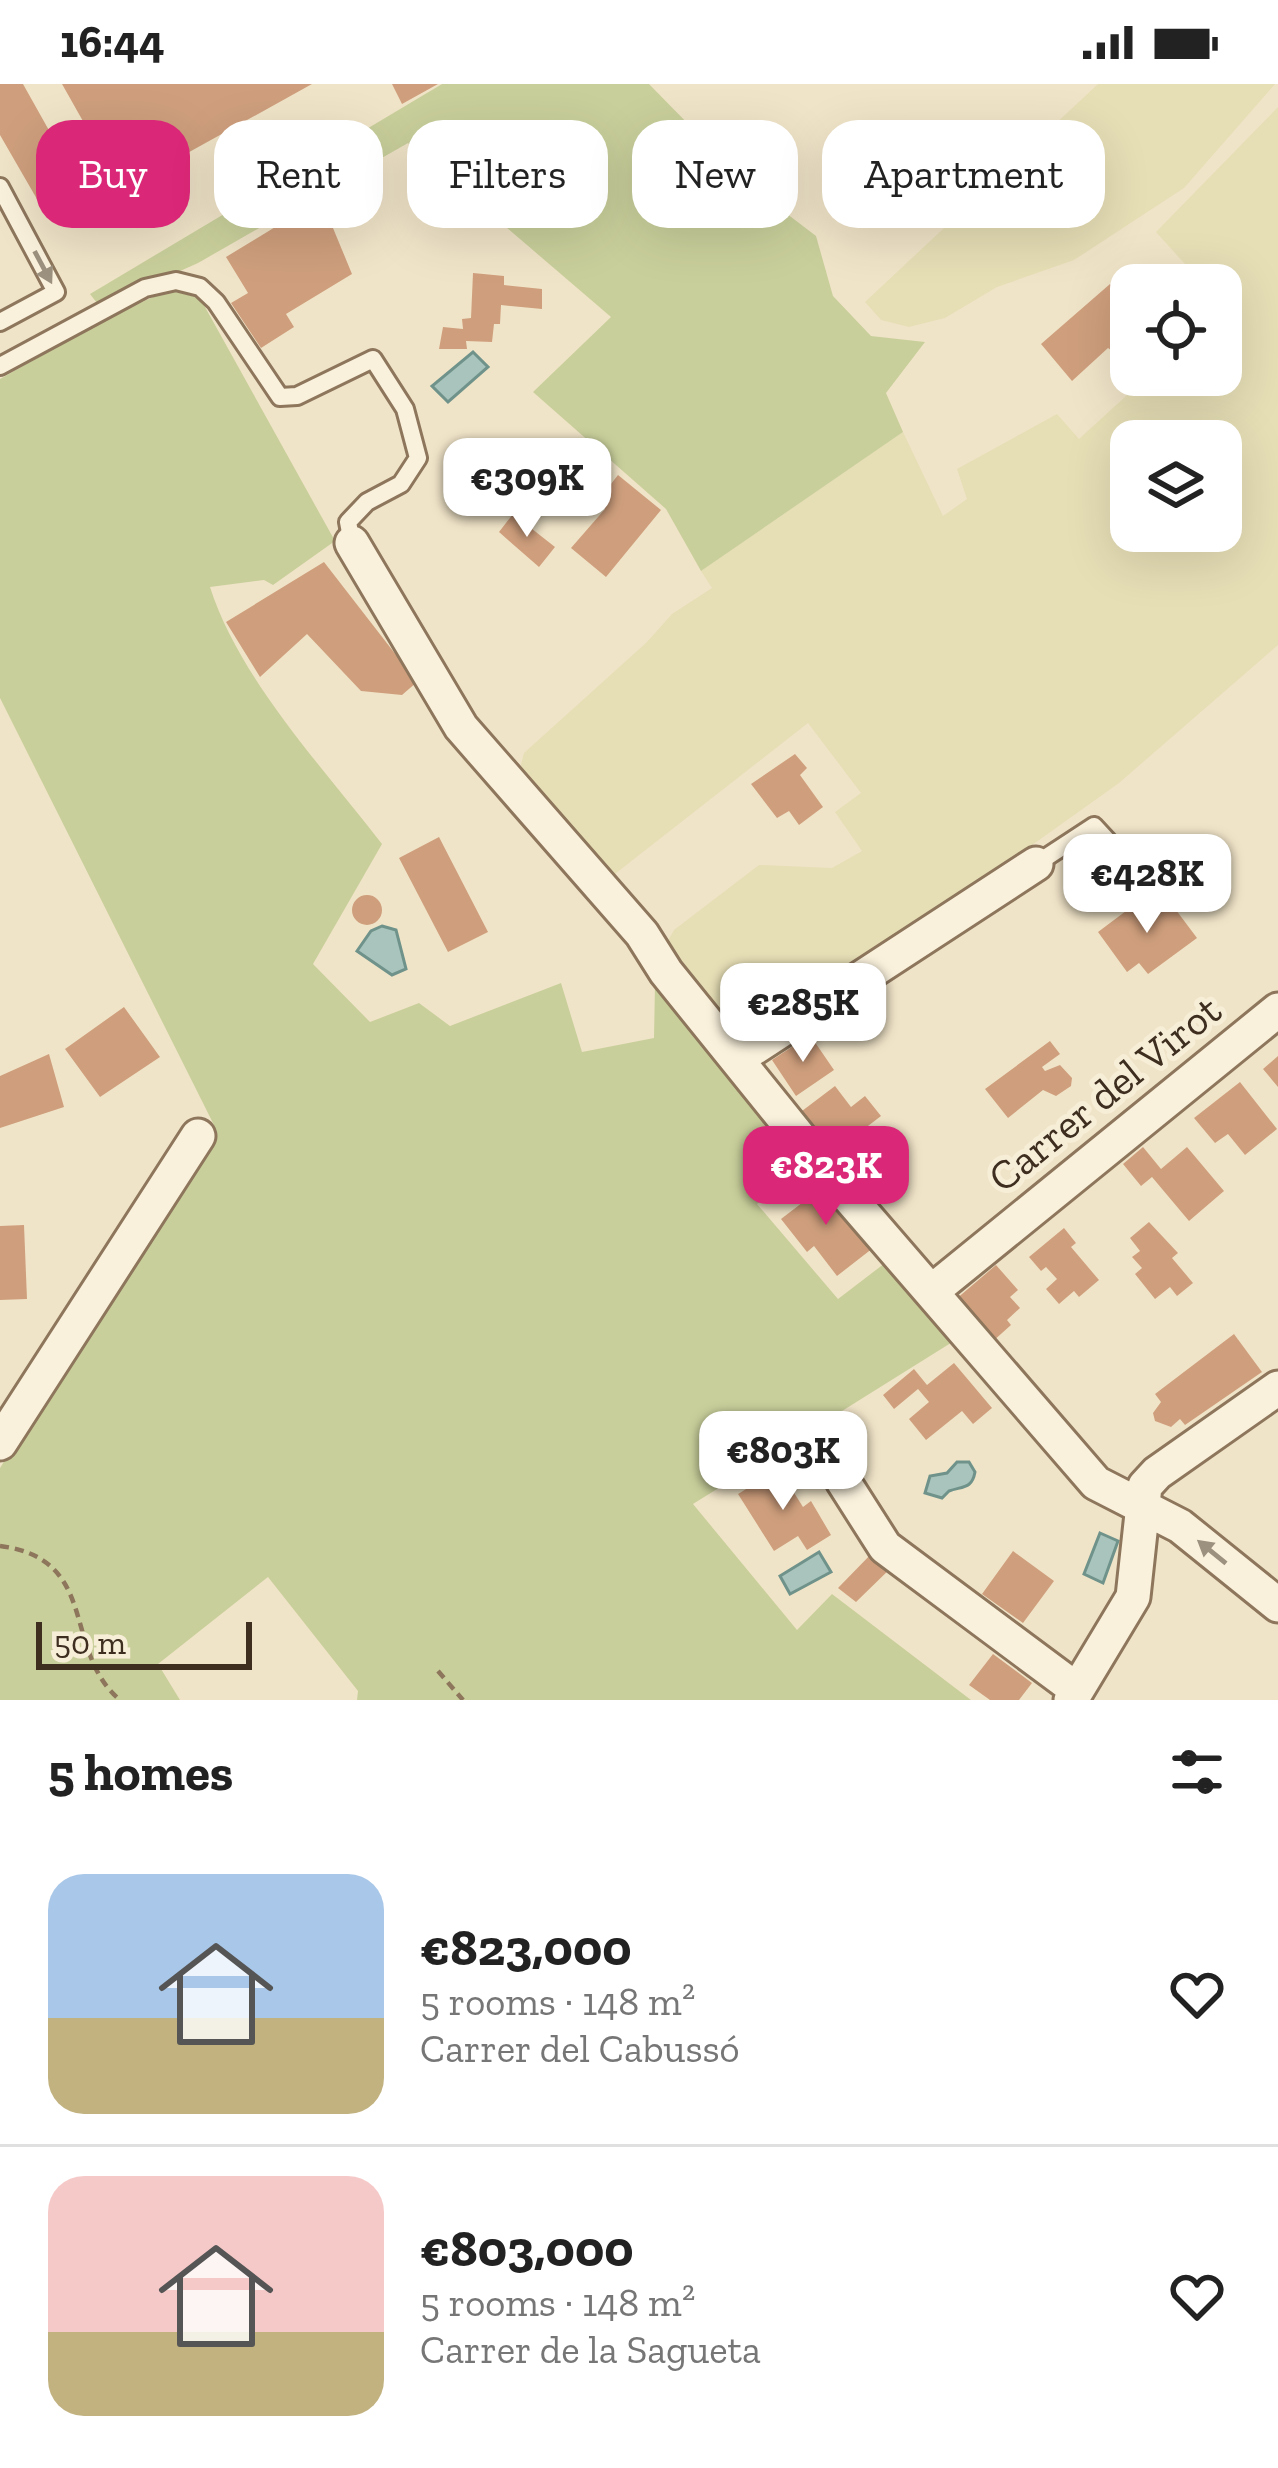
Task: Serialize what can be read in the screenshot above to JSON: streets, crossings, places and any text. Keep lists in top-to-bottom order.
{
  "streets": {
    "street": ["Carrer del Virot"]
  },
  "scale_bar": "50 m",
  "page": {
    "status": "16:44",
    "chip": [
      "Buy",
      "Rent",
      "Filters",
      "New",
      "Apartment"
    ],
    "price": [
      "€309K",
      "€428K",
      "€285K",
      "€823K",
      "€803K"
    ],
    "scale": "50 m",
    "heading": "5 homes",
    "list": [
      {
        "name": "€823,000",
        "note": "5 rooms · 148 m² · Carrer del Cabussó"
      },
      {
        "name": "€803,000",
        "note": "5 rooms · 148 m² · Carrer de la Sagueta"
      }
    ]
  }
}
